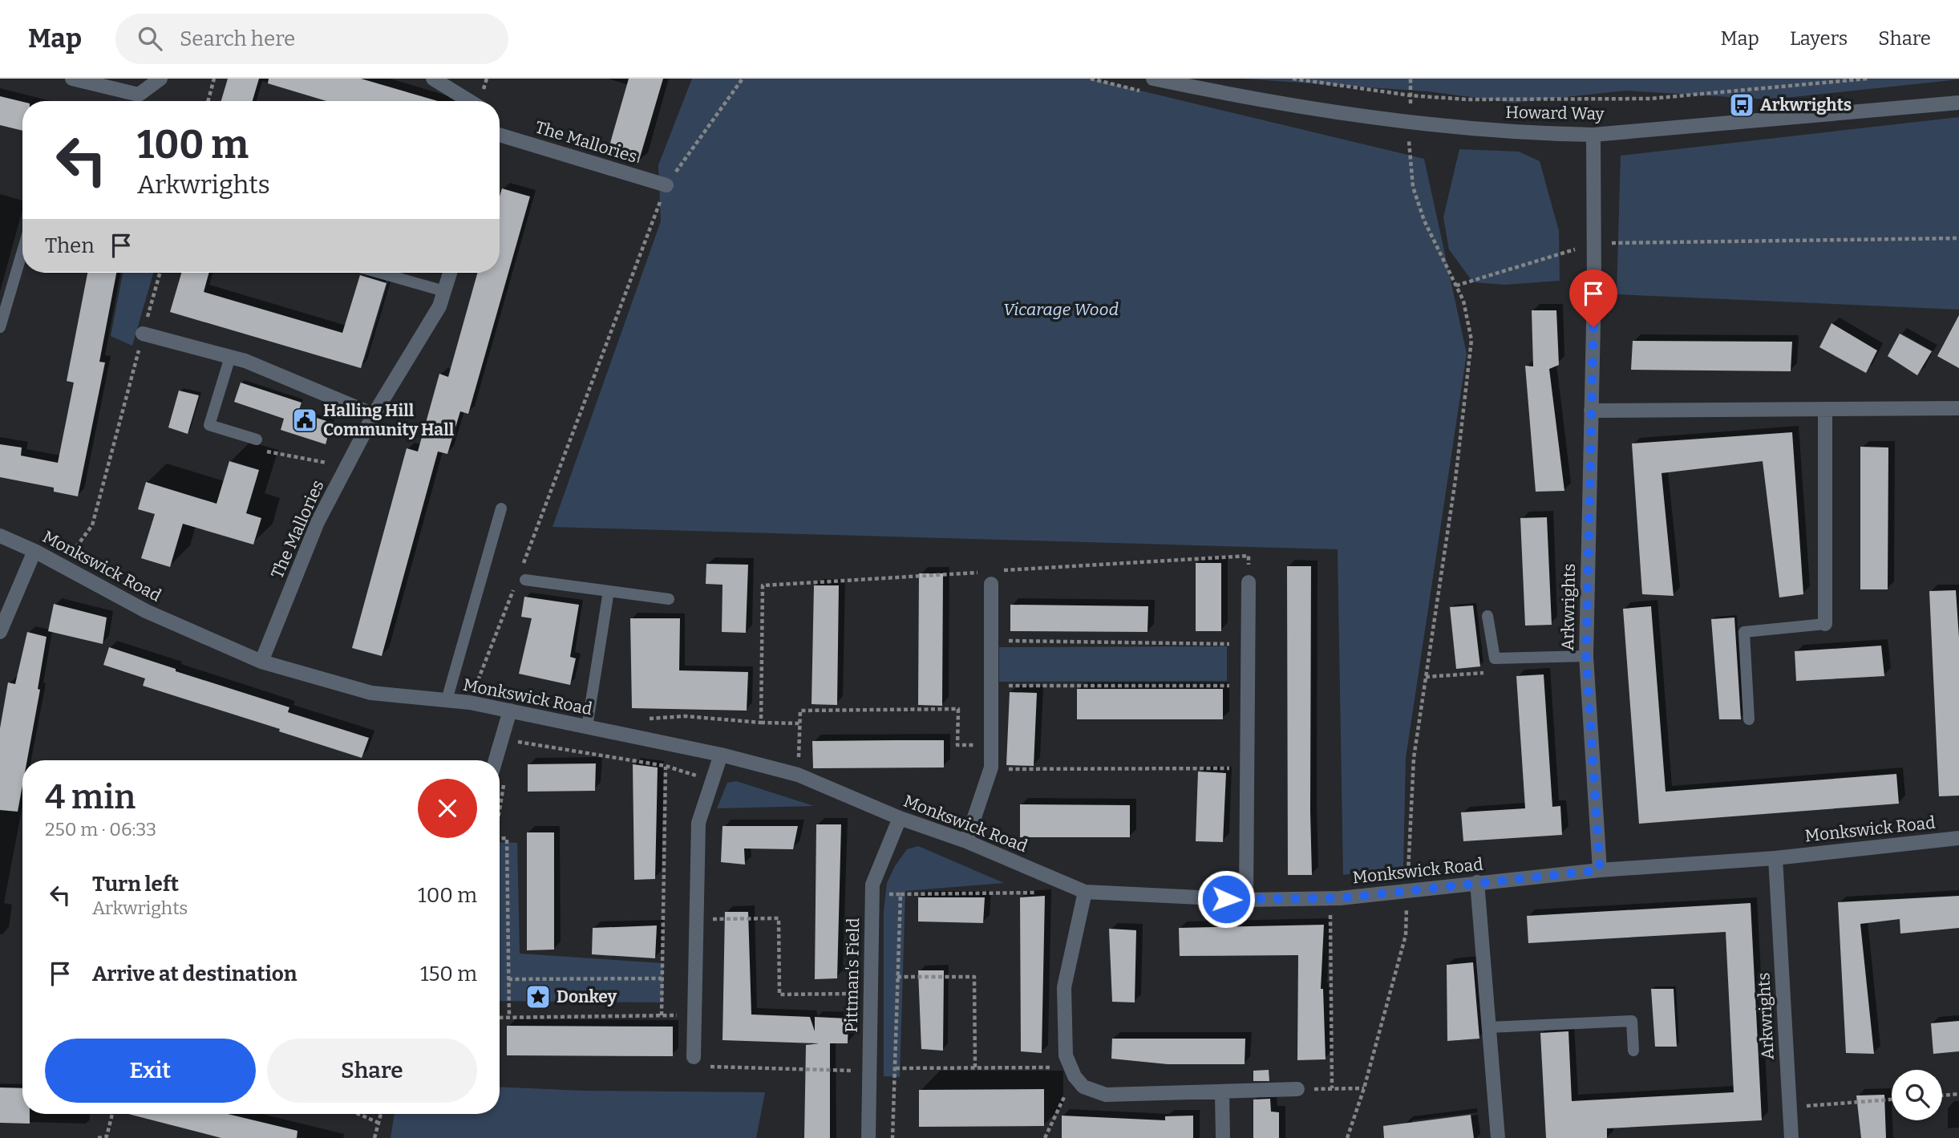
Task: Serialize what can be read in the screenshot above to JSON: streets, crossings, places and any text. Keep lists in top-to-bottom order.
{
  "streets": {
    "street": [
      "Howard Way",
      "The Mallories",
      "Monkswick Road",
      "Arkwrights",
      "Pittman's Field"
    ]
  },
  "crossings": [
    ["Howard Way", "Arkwrights"],
    ["The Mallories", "Monkswick Road"],
    ["Monkswick Road", "Arkwrights"],
    ["Monkswick Road", "Pittman's Field"]
  ],
  "parks": ["Vicarage Wood"],
  "places": {
    "bus stop": ["Arkwrights"],
    "public building": ["Halling Hill Community Hall"],
    "place": ["Donkey"]
  },
  "page": {
    "header": "Map",
    "search": "Search here",
    "nav": ["Map", "Layers", "Share"],
    "turn": ["100 m", "Arkwrights"],
    "then": "Then",
    "heading": ["4 min", "250 m · 06:33"],
    "list": [
      {
        "name": "Turn left",
        "note": "Arkwrights",
        "value": "100 m"
      },
      {
        "name": "Arrive at destination",
        "value": "150 m"
      }
    ],
    "buttons": ["Exit", "Share"]
  }
}
